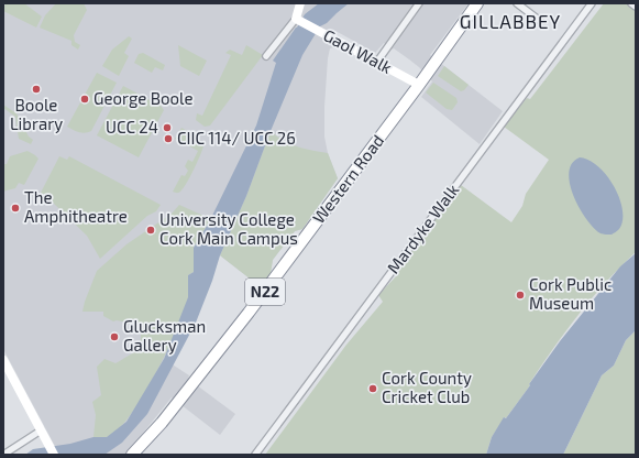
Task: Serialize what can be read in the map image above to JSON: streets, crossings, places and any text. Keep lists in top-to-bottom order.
{
  "streets": {
    "highway": ["Western Road", "N22"],
    "street": ["Gaol Walk", "Mardyke Walk"]
  },
  "crossings": [
    ["Gaol Walk", "Western Road"],
    ["Western Road", "N22"]
  ],
  "districts": ["GILLABBEY"],
  "places": [
    "Boole Library",
    "George Boole",
    "UCC 24",
    "CIIC 114/ UCC 26",
    "The Amphitheatre",
    "University College Cork Main Campus",
    "Cork Public Museum",
    "Glucksman Gallery",
    "Cork County Cricket Club"
  ]
}
